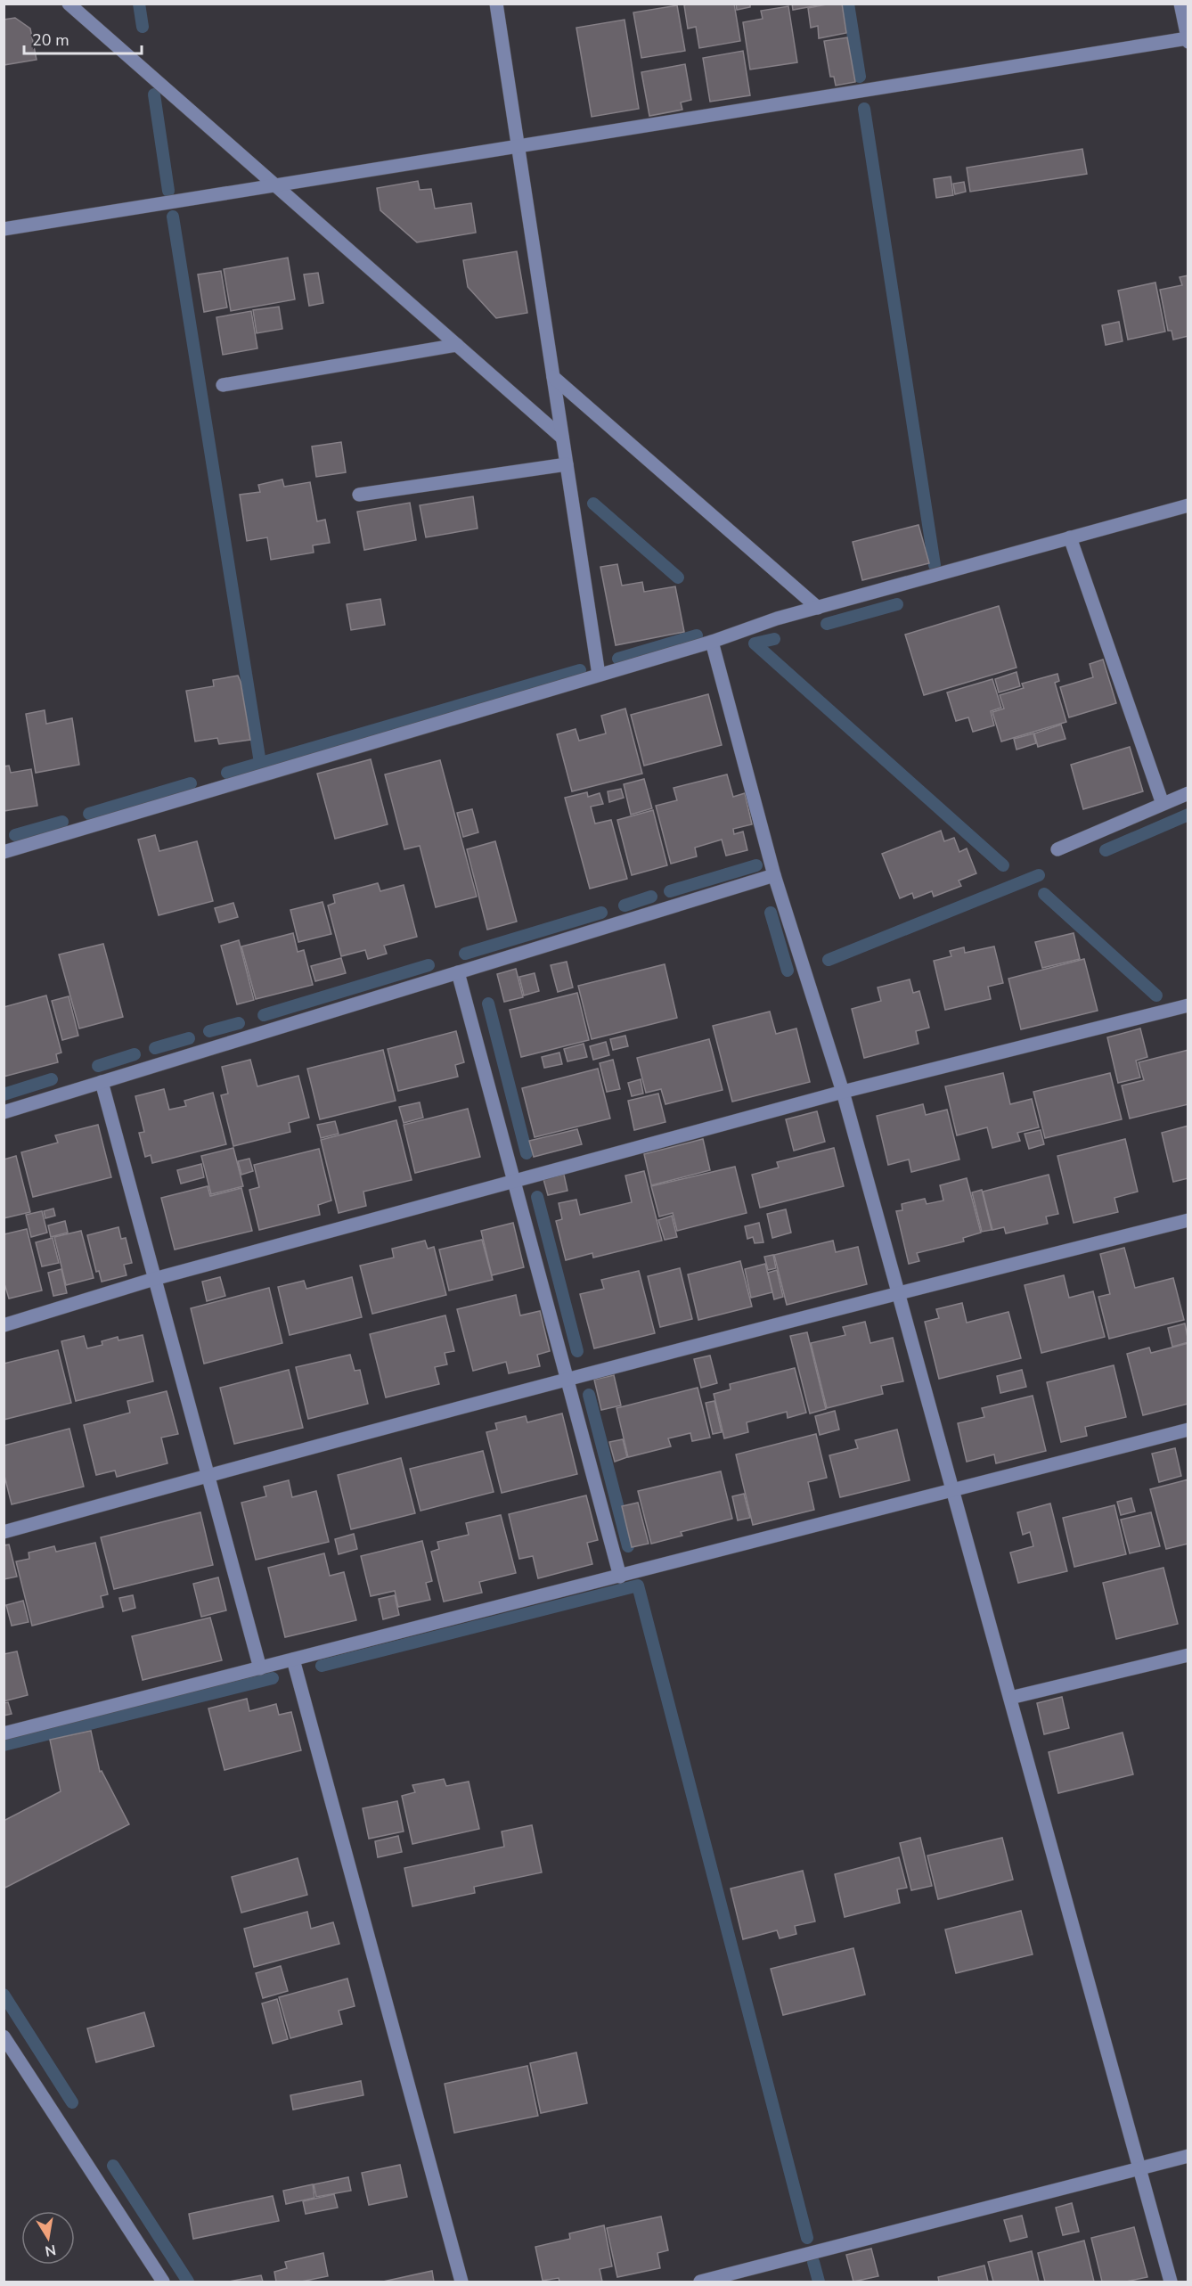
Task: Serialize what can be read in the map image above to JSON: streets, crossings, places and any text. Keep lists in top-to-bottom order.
{
  "scale_bar": "20 m",
  "north": "bottom"
}
